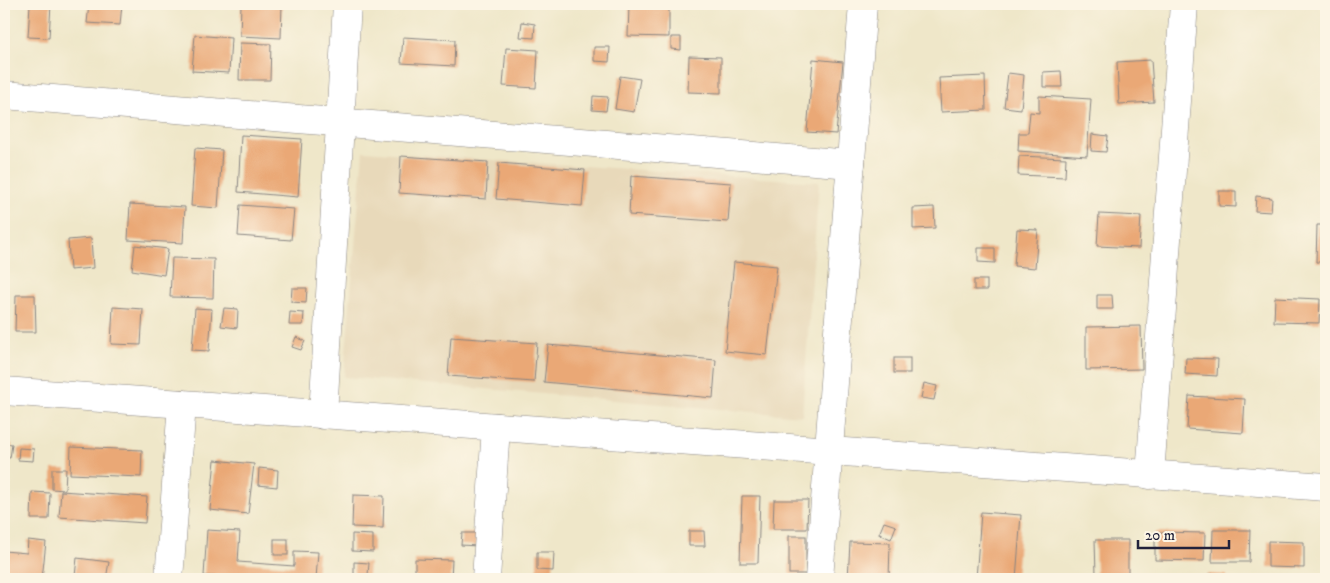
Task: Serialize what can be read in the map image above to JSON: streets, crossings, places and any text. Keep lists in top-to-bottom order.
{
  "scale_bar": "20 m"
}
